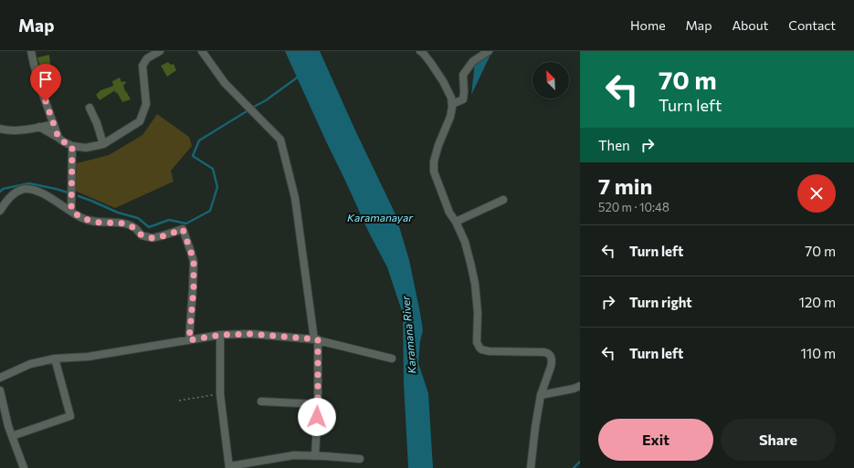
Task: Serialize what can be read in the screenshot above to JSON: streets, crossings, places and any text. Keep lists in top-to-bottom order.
{
  "water": ["Karamanayar", "Karamana River"],
  "north": "top left",
  "page": {
    "header": "Map",
    "nav": [
      "Home",
      "Map",
      "About",
      "Contact"
    ],
    "turn": ["70 m", "Turn left"],
    "then": "Then",
    "heading": ["7 min", "520 m · 10:48"],
    "list": [
      {
        "name": "Turn left",
        "value": "70 m"
      },
      {
        "name": "Turn right",
        "value": "120 m"
      },
      {
        "name": "Turn left",
        "value": "110 m"
      }
    ],
    "buttons": ["Exit", "Share"]
  }
}
